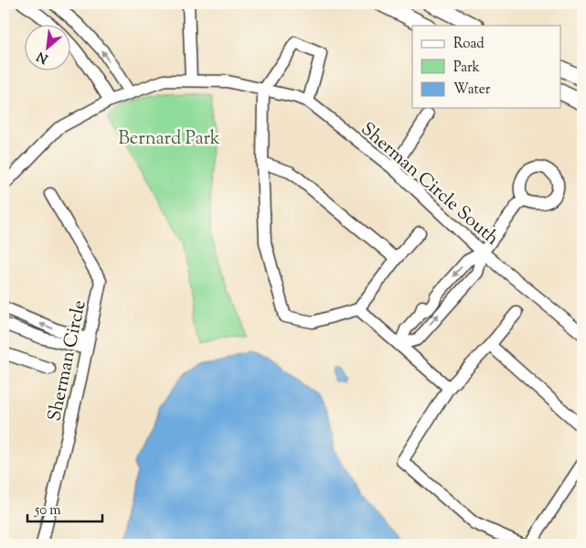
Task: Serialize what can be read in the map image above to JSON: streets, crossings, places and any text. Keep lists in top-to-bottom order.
{
  "streets": {
    "street": ["Sherman Circle South", "Sherman Circle"]
  },
  "parks": ["Bernard Park"],
  "legend": ["Road", "Park", "Water"],
  "scale_bar": "50 m",
  "north": "bottom left"
}
